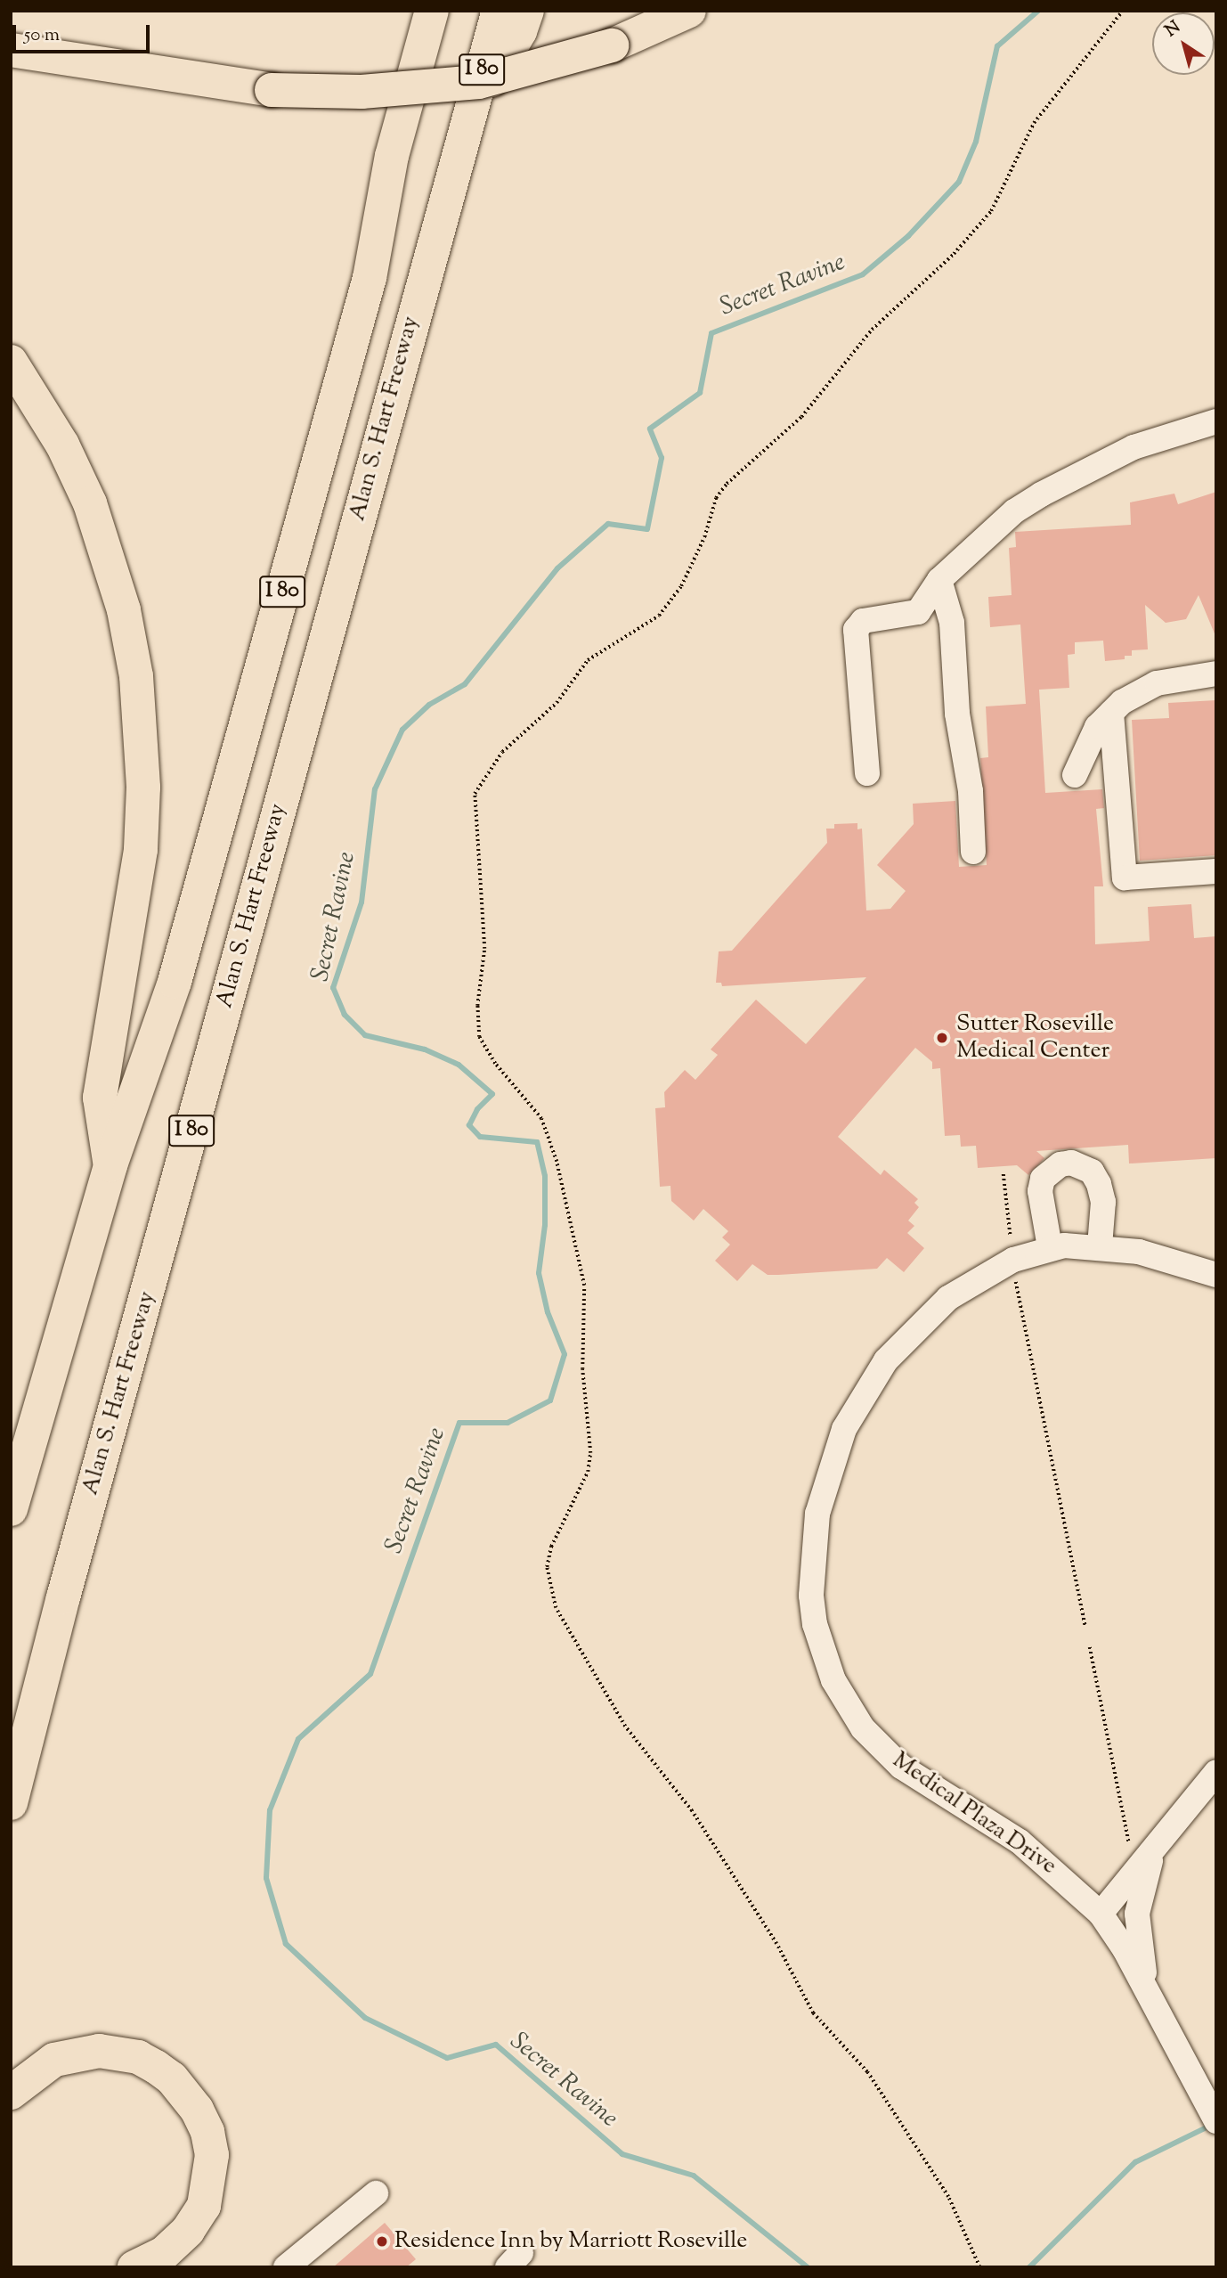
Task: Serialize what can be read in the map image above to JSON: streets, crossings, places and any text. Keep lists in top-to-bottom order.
{
  "streets": {
    "highway": ["I 80", "Alan S. Hart Freeway"],
    "street": ["Medical Plaza Drive"]
  },
  "water": ["Secret Ravine"],
  "places": ["Sutter Roseville Medical Center", "Residence Inn by Marriott Roseville"],
  "scale_bar": "50 m",
  "north": "top left"
}
